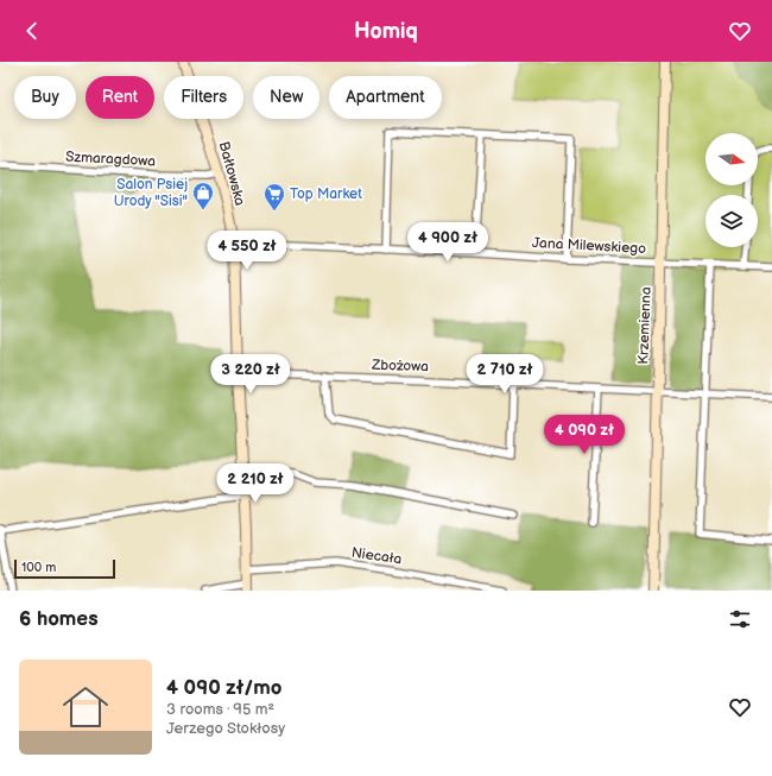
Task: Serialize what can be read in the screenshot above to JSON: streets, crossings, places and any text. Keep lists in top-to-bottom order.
{
  "streets": {
    "main road": ["Bałtowska", "Krzemienna"],
    "street": [
      "Szmaragdowa",
      "Jana Milewskiego",
      "Zbożowa",
      "Niecała"
    ]
  },
  "crossings": [
    ["Szmaragdowa", "Bałtowska"],
    ["Bałtowska", "Jana Milewskiego"],
    ["Bałtowska", "Zbożowa"],
    ["Bałtowska", "Niecała"],
    ["Jana Milewskiego", "Krzemienna"],
    ["Krzemienna", "Zbożowa"]
  ],
  "places": {
    "shop": ["Salon Psiej Urody \"Sisi\""],
    "supermarket": ["Top Market"]
  },
  "scale_bar": "100 m",
  "north": "right",
  "page": {
    "header": "Homiq",
    "chip": [
      "Buy",
      "Rent",
      "Filters",
      "New",
      "Apartment"
    ],
    "price": [
      "4 900 zł",
      "4 550 zł",
      "3 220 zł",
      "2 710 zł",
      "4 090 zł",
      "2 210 zł"
    ],
    "scale": "100 m",
    "heading": "6 homes",
    "list": [
      {
        "name": "4 090 zł/mo",
        "note": "3 rooms · 95 m² · Jerzego Stokłosy"
      }
    ]
  }
}
